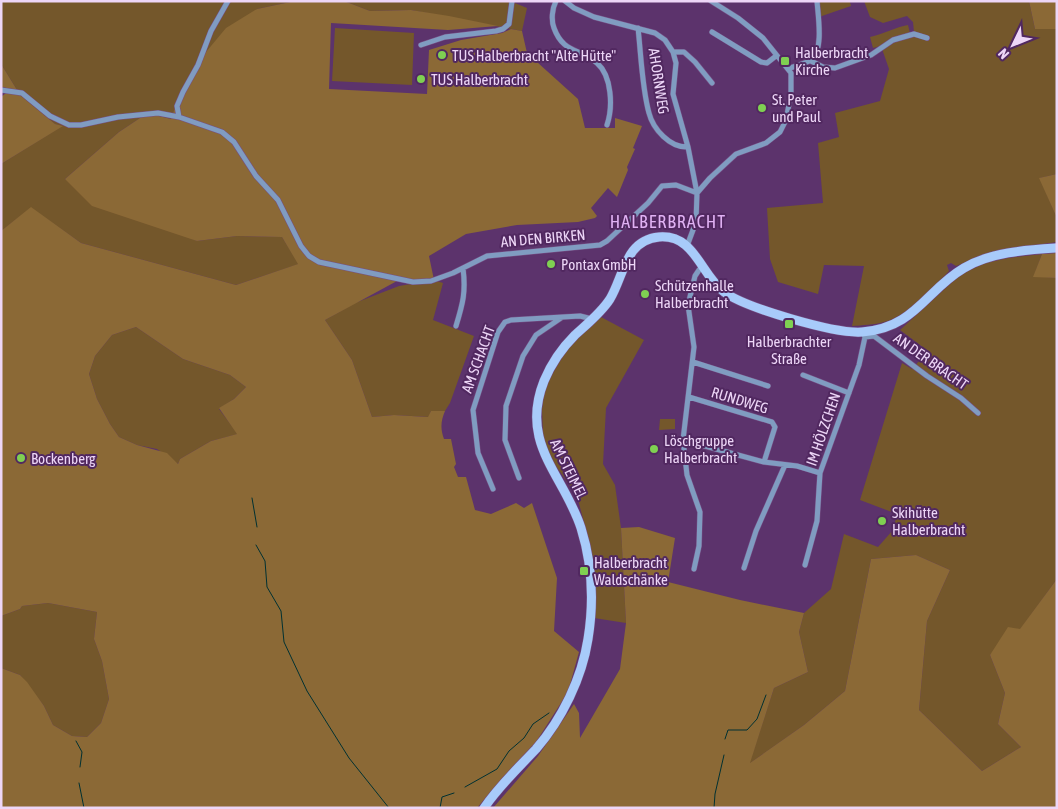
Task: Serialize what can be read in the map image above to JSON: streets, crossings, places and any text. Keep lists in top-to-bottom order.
{
  "streets": {
    "main road": ["AM STEIMEL"],
    "street": [
      "AHORNWEG",
      "AN DEN BIRKEN",
      "AM SCHACHT",
      "AN DER BRACHT",
      "RUNDWEG",
      "IM HÖLZCHEN"
    ]
  },
  "crossings": [
    ["AM SCHACHT", "AM STEIMEL"],
    ["AN DER BRACHT", "IM HÖLZCHEN"]
  ],
  "districts": ["HALBERBRACHT"],
  "places": {
    "other": [
      "TUS Halberbracht \"Alte Hütte\"",
      "TUS Halberbracht",
      "St. Peter und Paul",
      "Pontax GmbH",
      "Schützenhalle Halberbracht",
      "Löschgruppe Halberbracht",
      "Bockenberg",
      "Skihütte Halberbracht"
    ],
    "transit": ["Halberbracht Kirche", "Halberbrachter Straße", "Halberbracht Waldschänke"]
  },
  "north": "bottom left"
}
